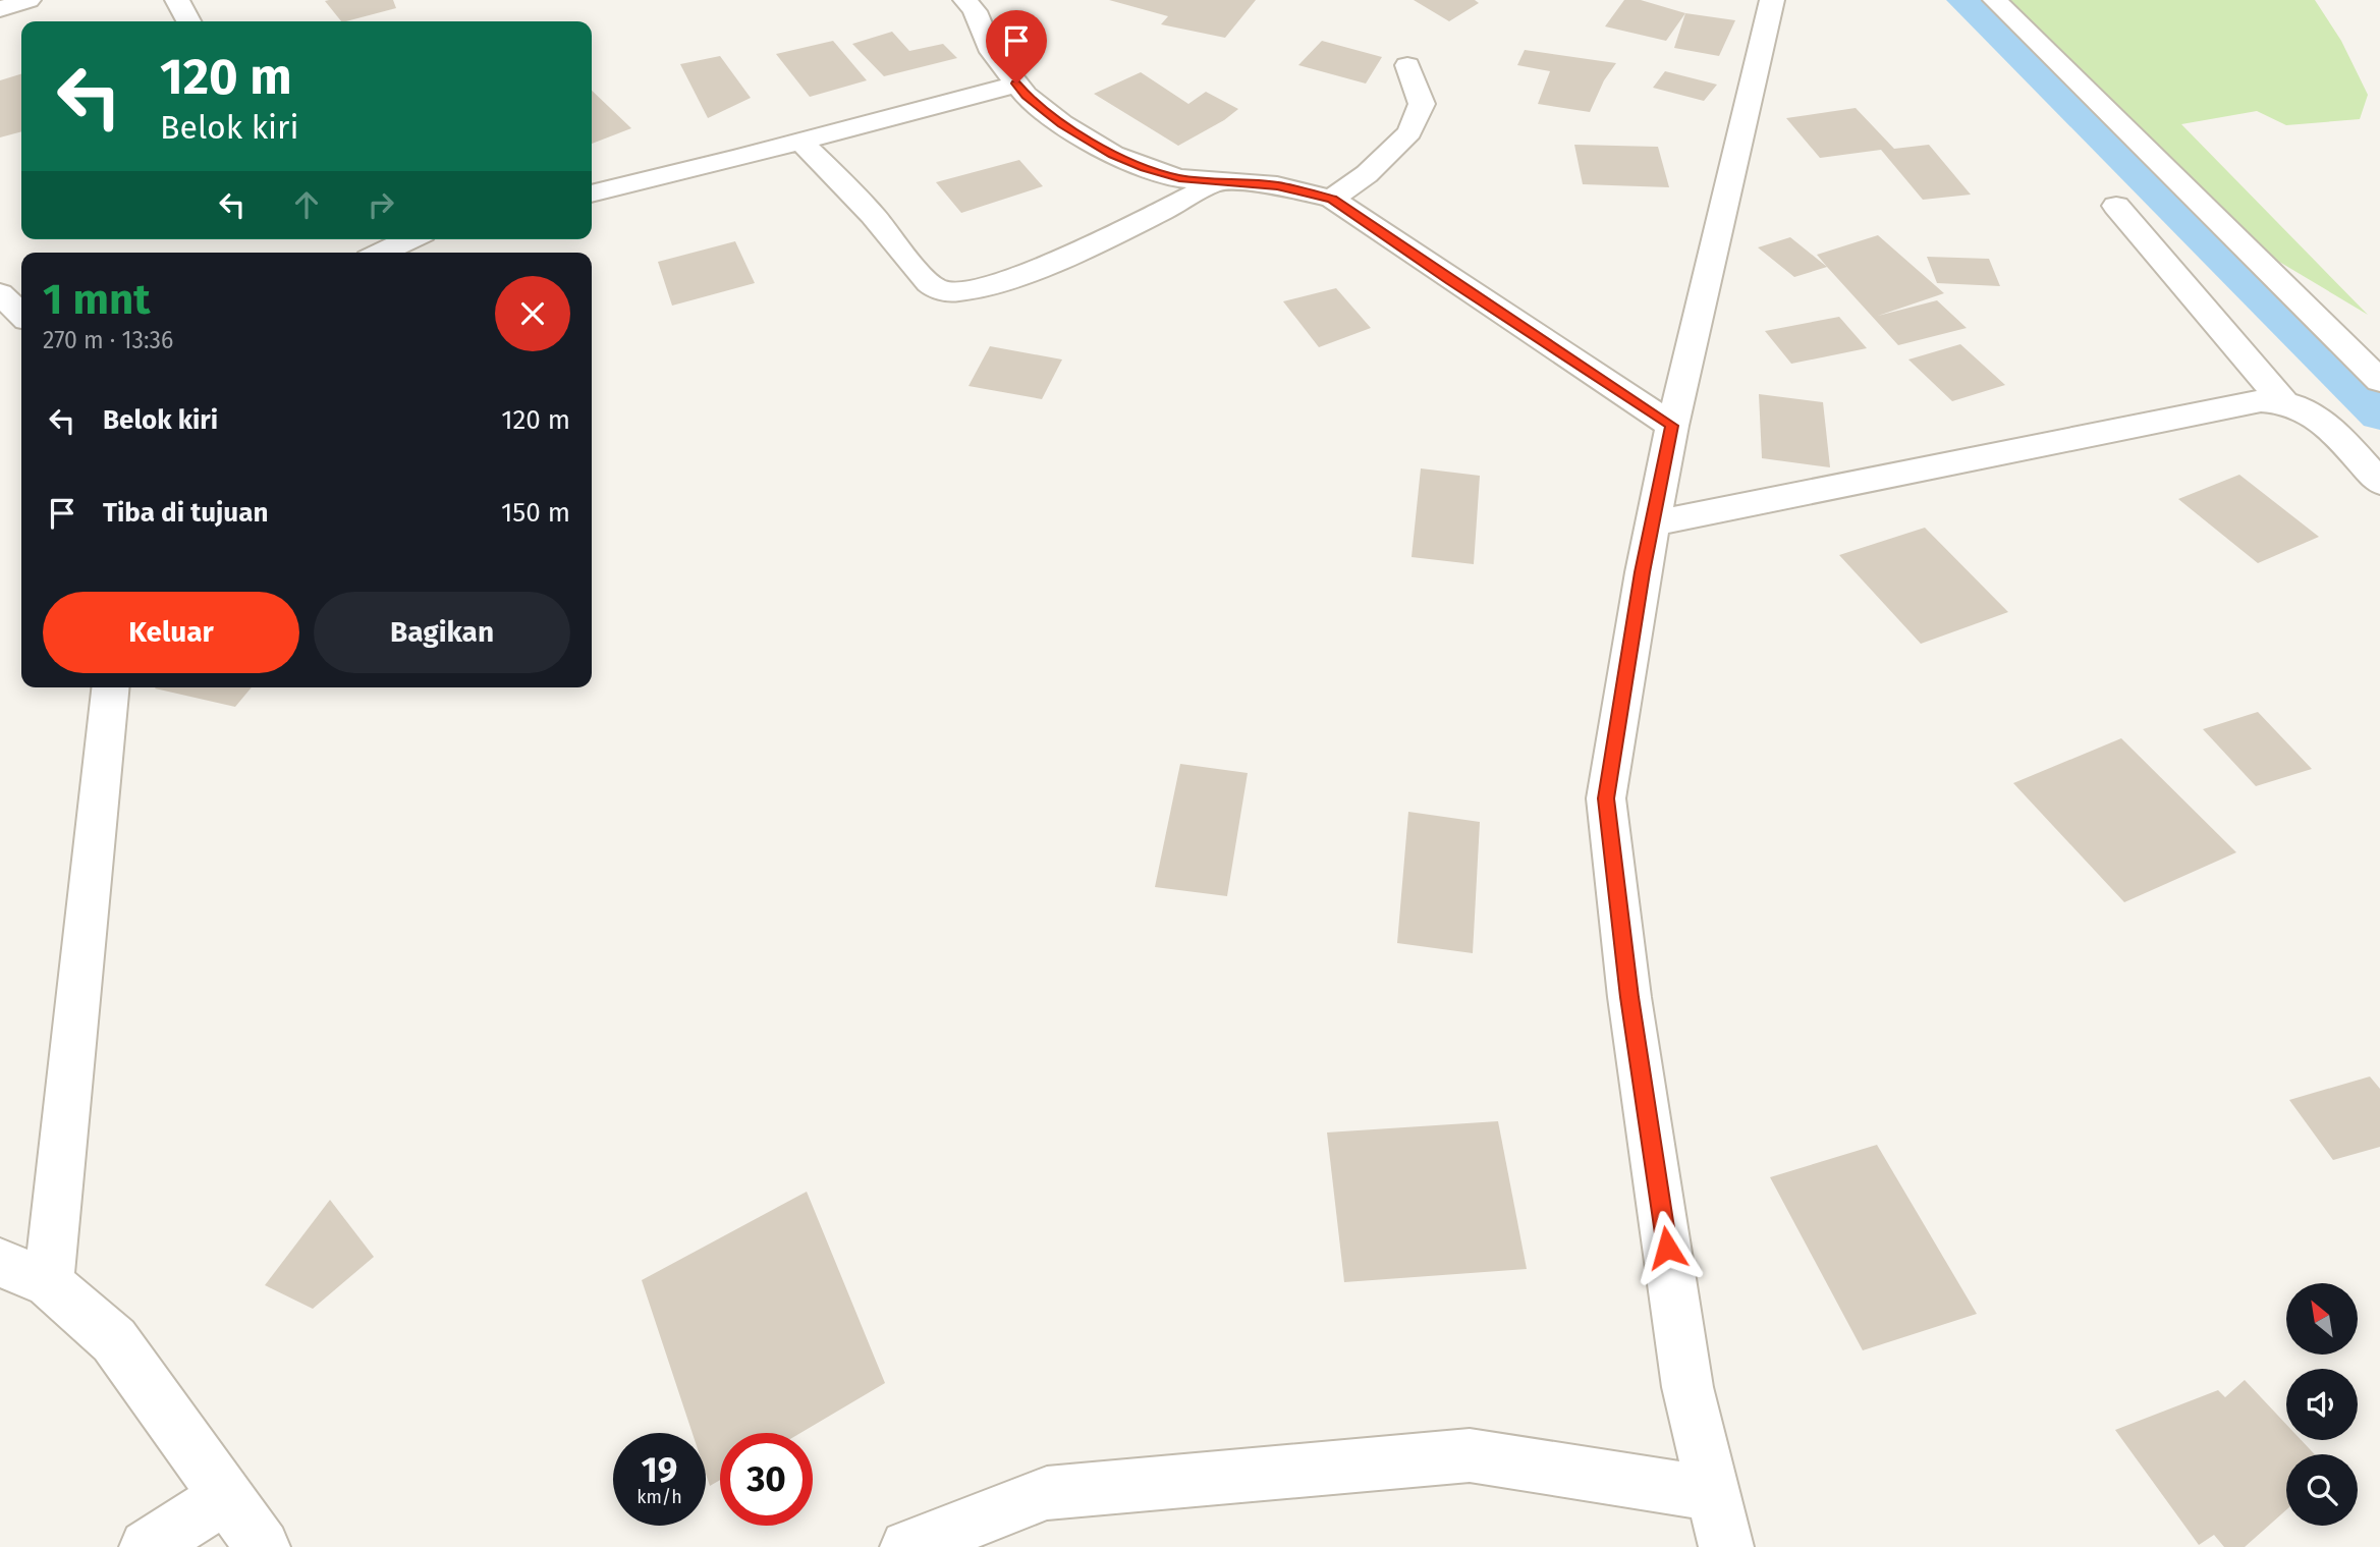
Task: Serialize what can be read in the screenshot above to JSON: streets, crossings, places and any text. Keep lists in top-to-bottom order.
{
  "north": "top left",
  "page": {
    "turn": ["120 m", "Belok kiri"],
    "heading": ["1 mnt", "270 m · 13:36"],
    "list": [
      {
        "name": "Belok kiri",
        "value": "120 m"
      },
      {
        "name": "Tiba di tujuan",
        "value": "150 m"
      }
    ],
    "buttons": ["Keluar", "Bagikan"],
    "speed": "19 km/h",
    "limit": "30"
  }
}
